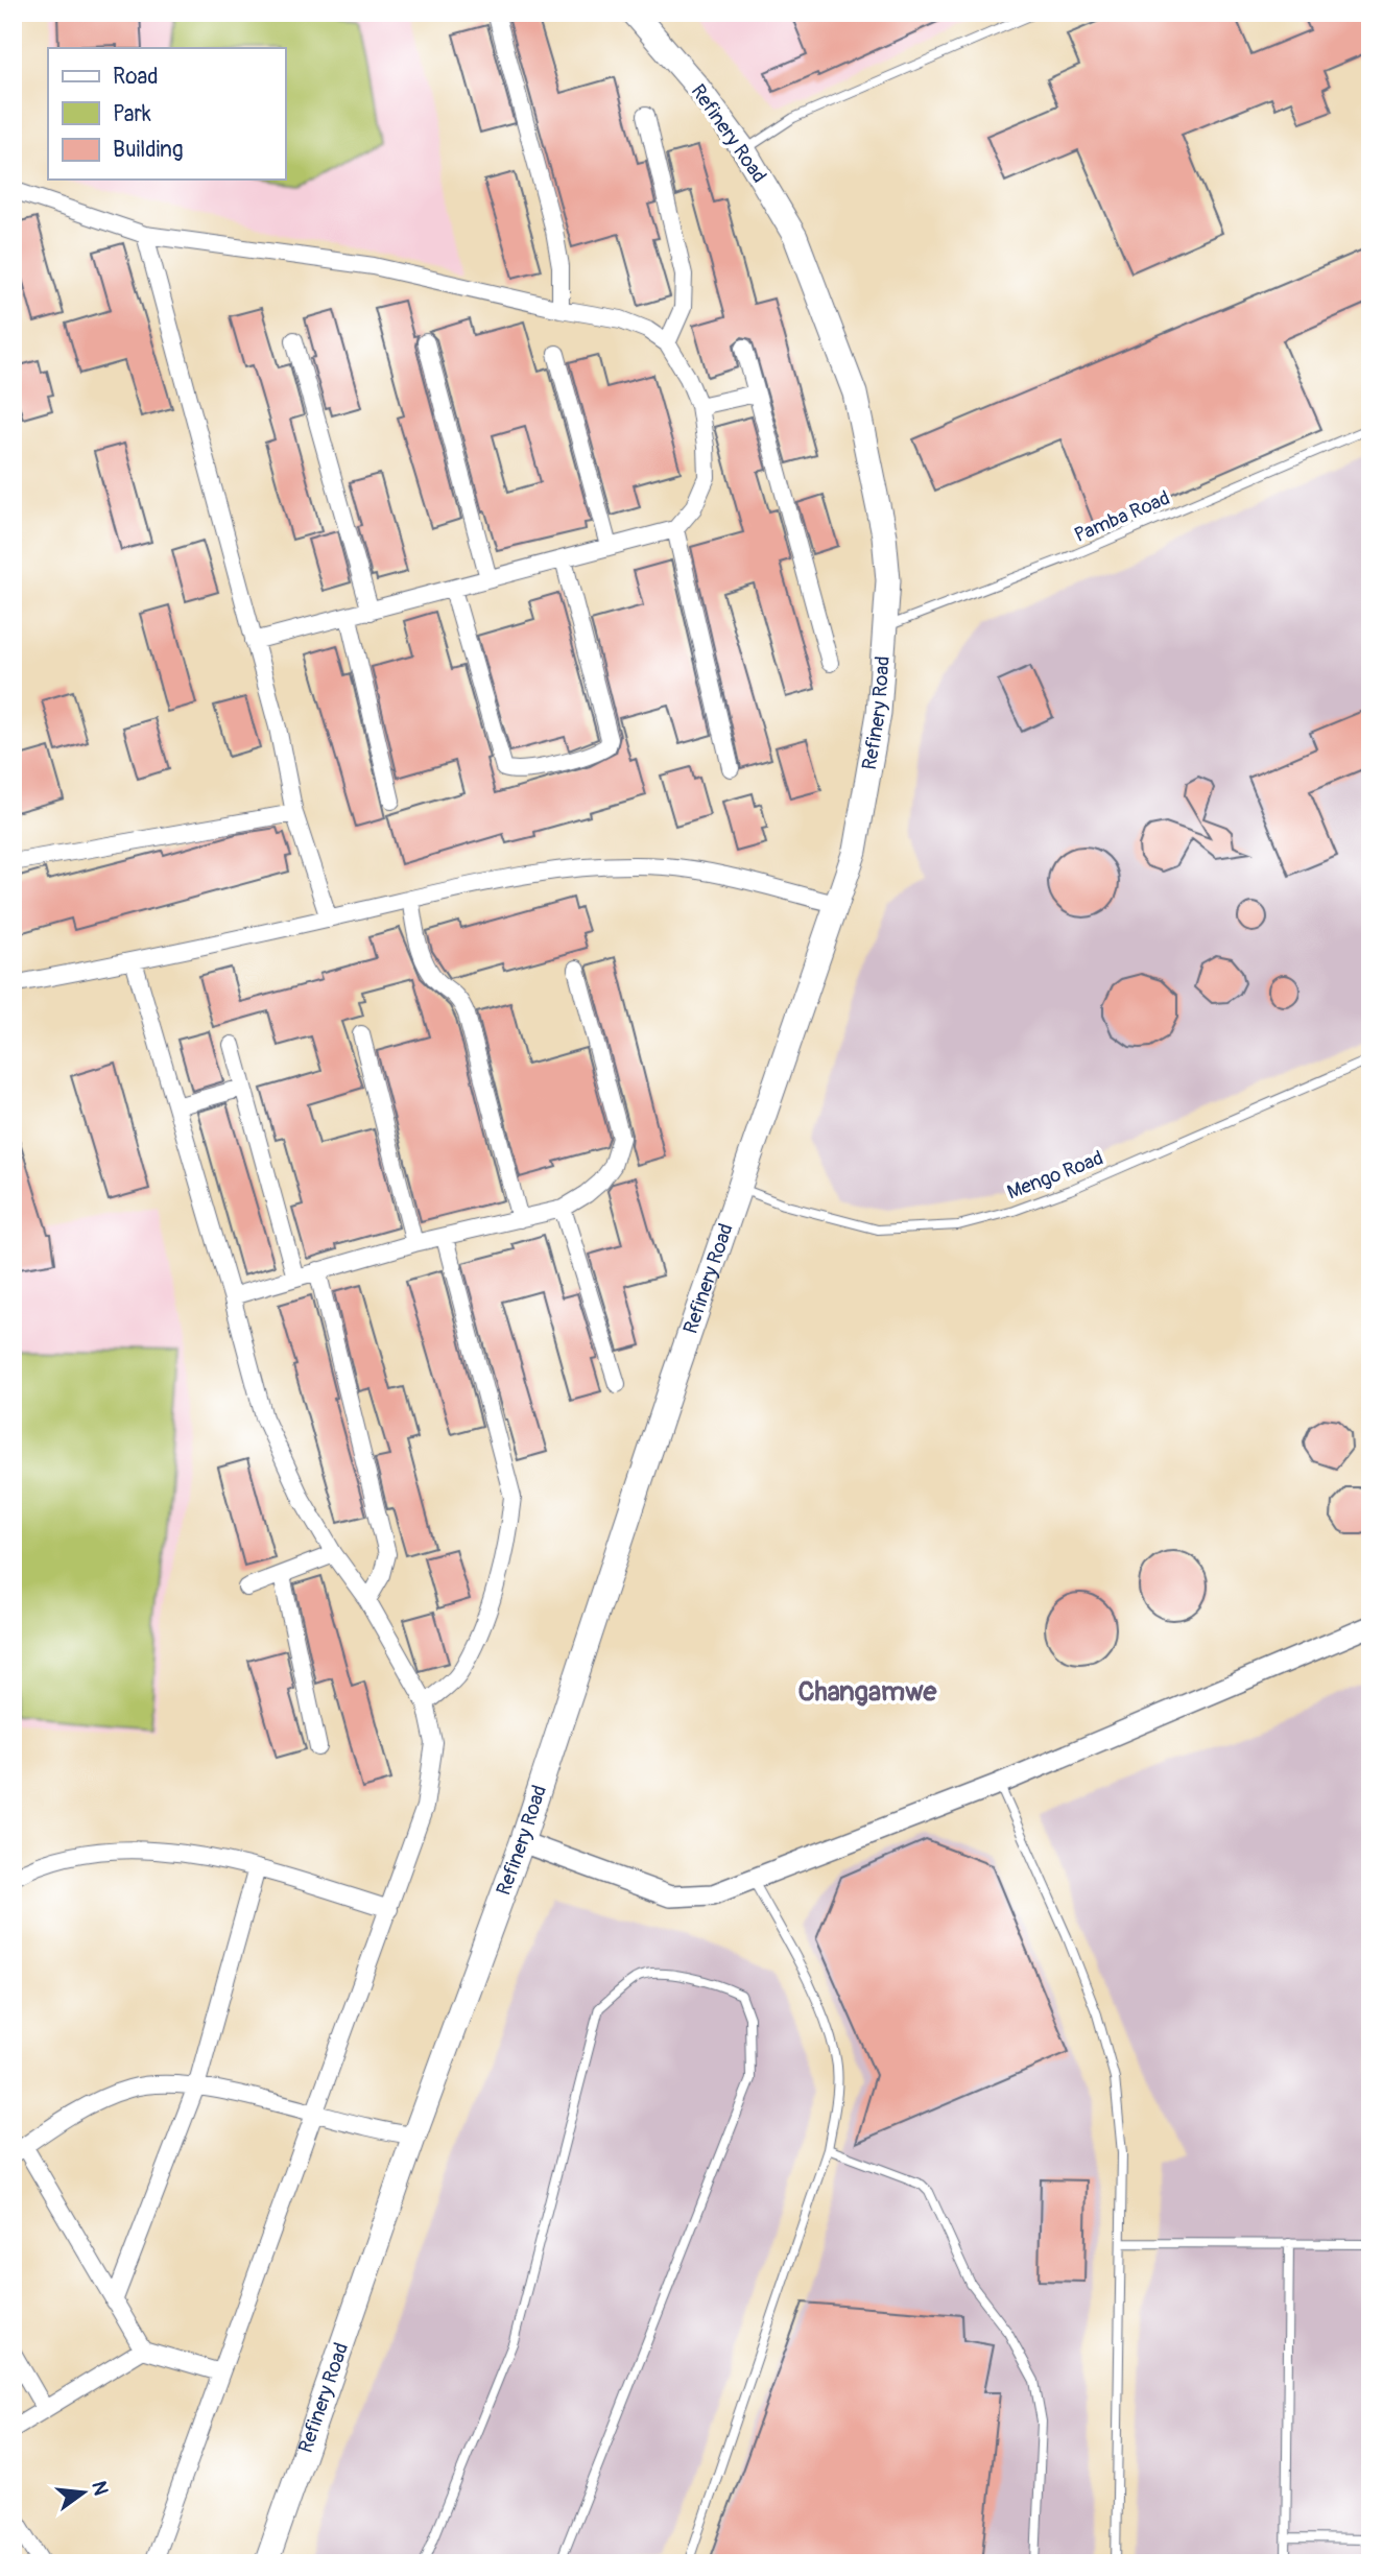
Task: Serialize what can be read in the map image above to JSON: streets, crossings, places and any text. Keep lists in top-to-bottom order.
{
  "streets": {
    "main road": ["Refinery Road"],
    "lane": ["Pamba Road", "Mengo Road"]
  },
  "crossings": [
    ["Refinery Road", "Pamba Road"],
    ["Refinery Road", "Mengo Road"]
  ],
  "districts": ["Changamwe"],
  "legend": ["Road", "Park", "Building"],
  "north": "right"
}
